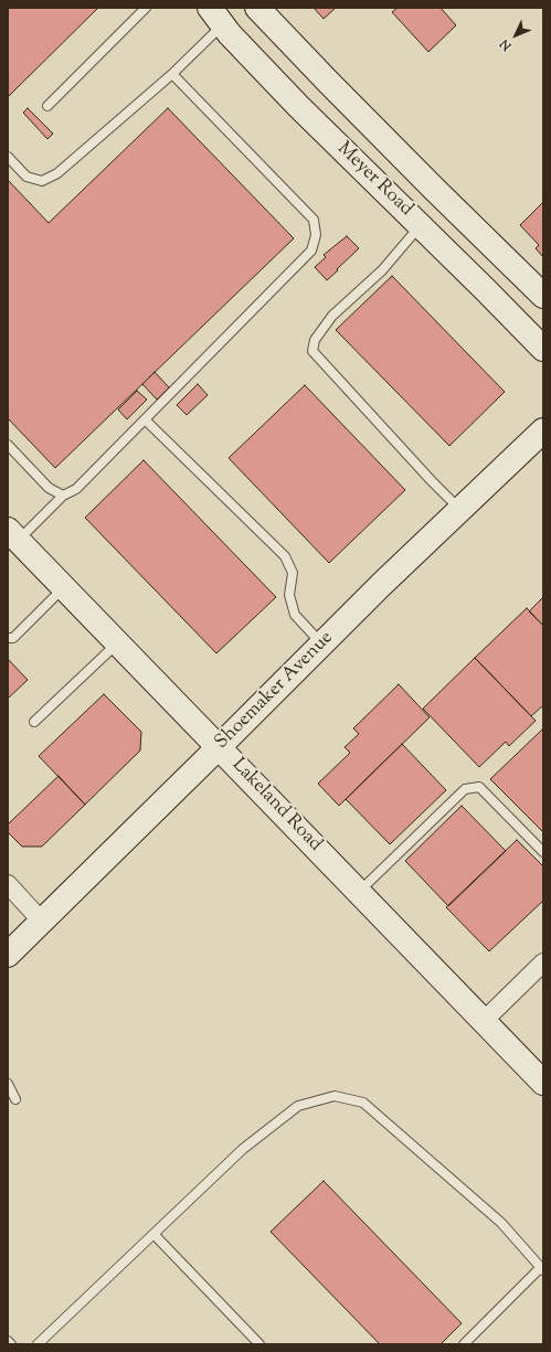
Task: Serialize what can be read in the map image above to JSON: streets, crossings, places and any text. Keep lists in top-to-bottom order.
{
  "streets": {
    "main road": ["Meyer Road", "Shoemaker Avenue", "Lakeland Road"]
  },
  "crossings": [
    ["Shoemaker Avenue", "Lakeland Road"]
  ],
  "north": "bottom left"
}
